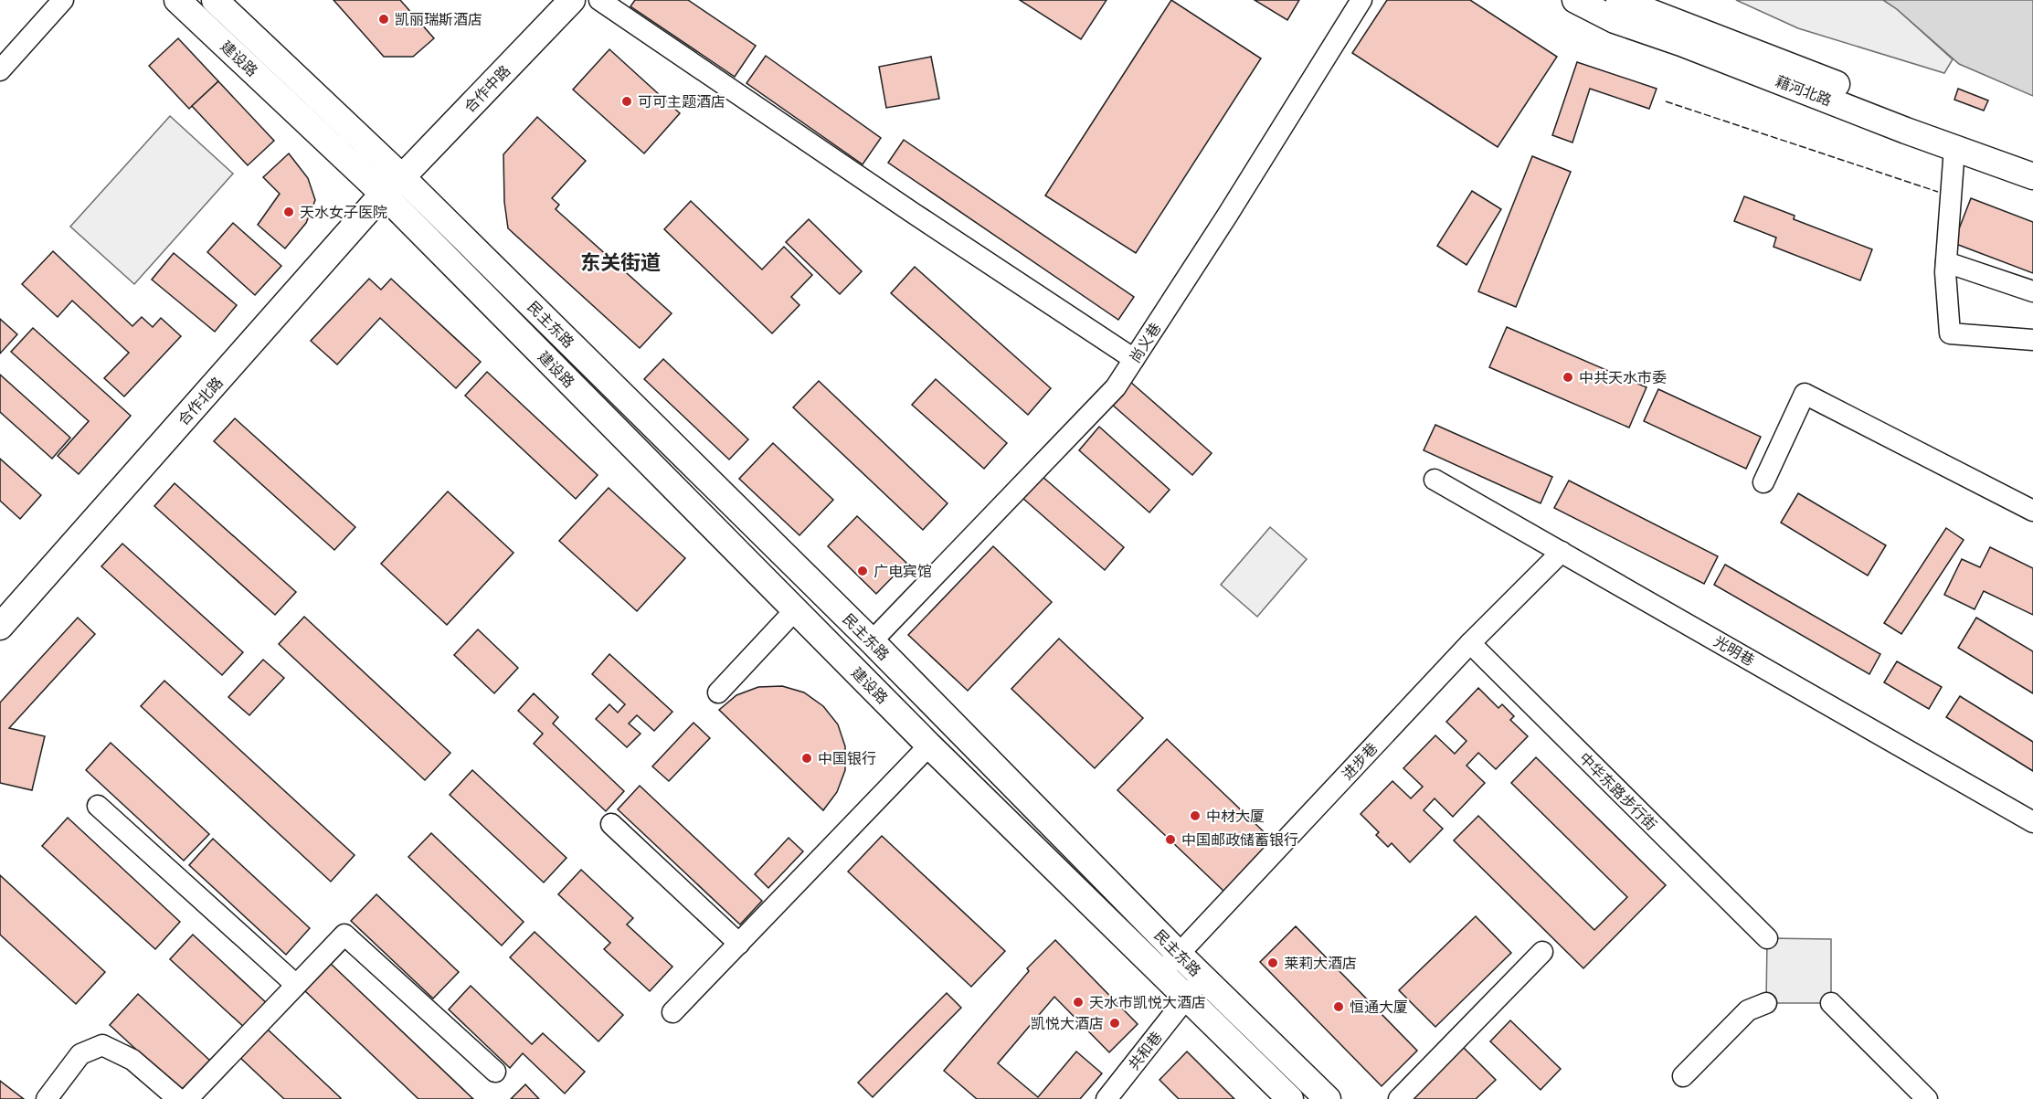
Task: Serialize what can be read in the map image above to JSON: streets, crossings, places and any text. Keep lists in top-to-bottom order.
{
  "streets": {
    "main road": [
      "建设路",
      "合作中路",
      "藉河北路",
      "民主东路",
      "合作北路"
    ],
    "street": [
      "尚义巷",
      "光明巷",
      "进步巷",
      "中华东路步行街",
      "共和巷"
    ]
  },
  "crossings": [
    ["建设路", "合作中路"],
    ["建设路", "民主东路"],
    ["建设路", "合作北路"],
    ["合作中路", "民主东路"],
    ["合作中路", "合作北路"],
    ["民主东路", "尚义巷"],
    ["民主东路", "合作北路"],
    ["民主东路", "进步巷"],
    ["民主东路", "共和巷"],
    ["光明巷", "进步巷"],
    ["进步巷", "中华东路步行街"]
  ],
  "districts": ["东关街道"],
  "places": [
    "凯丽瑞斯酒店",
    "可可主题酒店",
    "天水女子医院",
    "中共天水市委",
    "广电宾馆",
    "中国银行",
    "中材大厦",
    "中国邮政储蓄银行",
    "莱莉大酒店",
    "天水市凯悦大酒店",
    "恒通大厦",
    "凯悦大酒店"
  ]
}
